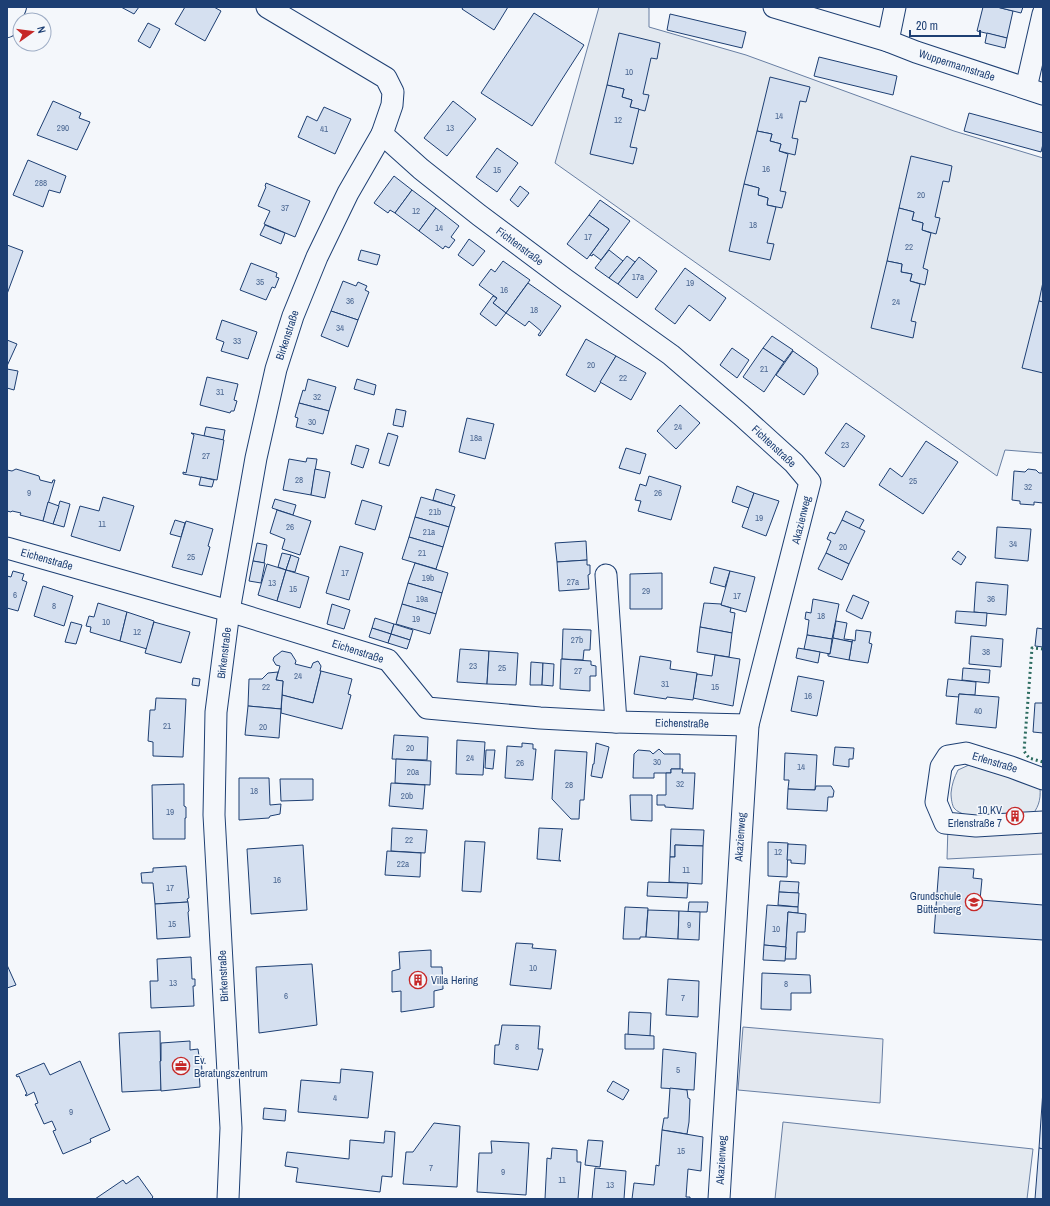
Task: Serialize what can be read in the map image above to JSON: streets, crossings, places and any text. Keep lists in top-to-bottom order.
{
  "streets": {
    "street": [
      "Wuppermannstraße",
      "Fichtenstraße",
      "Birkenstraße",
      "Akazienweg",
      "Eichenstraße",
      "Erlenstraße"
    ]
  },
  "crossings": [
    ["Fichtenstraße", "Birkenstraße"],
    ["Fichtenstraße", "Akazienweg"],
    ["Birkenstraße", "Eichenstraße"],
    ["Akazienweg", "Eichenstraße"]
  ],
  "places": {
    "building": ["10 KV Erlenstraße 7", "Villa Hering"],
    "school or university": ["Grundschule Büttenberg"],
    "office": ["Ev. Beratungszentrum"]
  },
  "house_numbers": [
    "10",
    "14",
    "12",
    "290",
    "13",
    "41",
    "16",
    "15",
    "288",
    "20",
    "37",
    "12",
    "18",
    "14",
    "17",
    "22",
    "17a",
    "35",
    "19",
    "16",
    "36",
    "24",
    "18",
    "34",
    "33",
    "20",
    "21",
    "22",
    "31",
    "32",
    "30",
    "24",
    "18a",
    "23",
    "27",
    "28",
    "25",
    "32",
    "9",
    "26",
    "21b",
    "19",
    "11",
    "26",
    "21a",
    "34",
    "20",
    "21",
    "25",
    "17",
    "19b",
    "27a",
    "13",
    "15",
    "29",
    "6",
    "17",
    "19a",
    "36",
    "8",
    "18",
    "19",
    "10",
    "12",
    "27b",
    "38",
    "23",
    "25",
    "27",
    "24",
    "31",
    "22",
    "15",
    "16",
    "40",
    "21",
    "20",
    "20",
    "24",
    "30",
    "26",
    "14",
    "20a",
    "32",
    "28",
    "18",
    "20b",
    "19",
    "22",
    "12",
    "22a",
    "11",
    "16",
    "17",
    "15",
    "9",
    "10",
    "10",
    "13",
    "8",
    "6",
    "7",
    "8",
    "5",
    "4",
    "9",
    "15",
    "7",
    "9",
    "11",
    "13"
  ],
  "scale_bar": "20 m",
  "north": "right"
}
